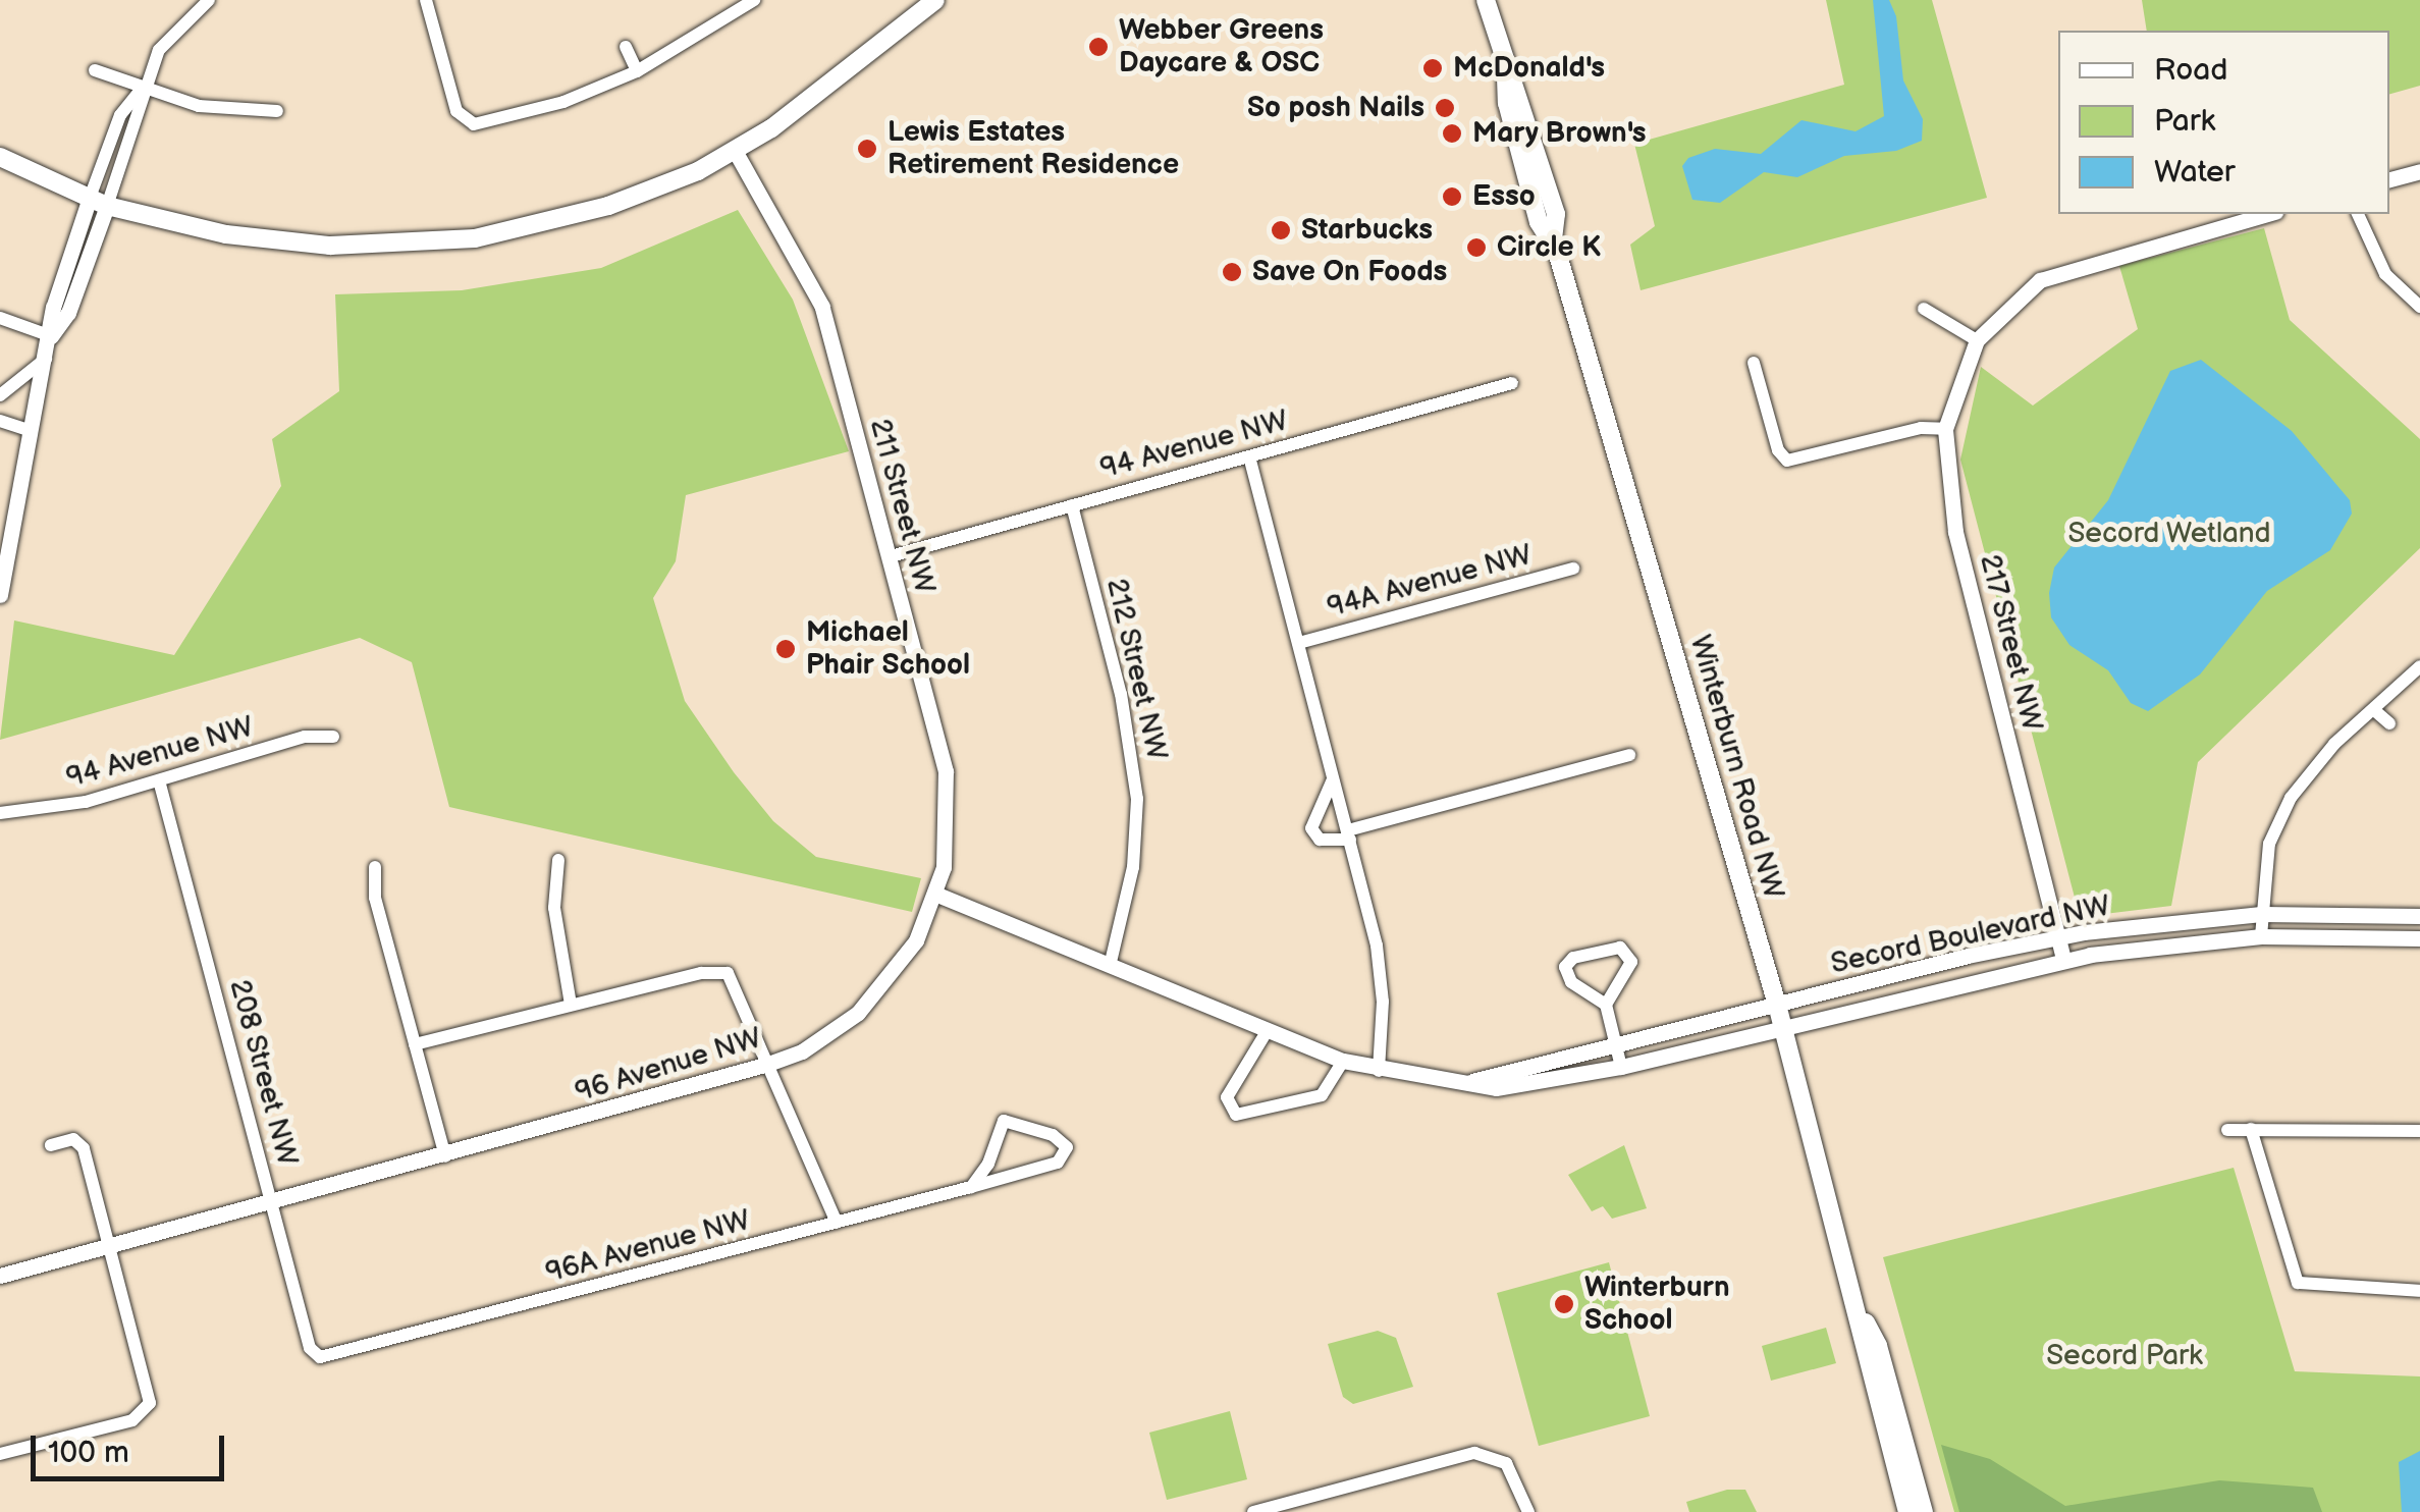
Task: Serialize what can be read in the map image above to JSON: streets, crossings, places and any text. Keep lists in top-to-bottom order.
{
  "streets": {
    "main road": ["Winterburn Road NW"],
    "street": [
      "94 Avenue NW",
      "211 Street NW",
      "94A Avenue NW",
      "217 Street NW",
      "212 Street NW",
      "Secord Boulevard NW",
      "96 Avenue NW",
      "208 Street NW",
      "96A Avenue NW"
    ]
  },
  "crossings": [
    ["94 Avenue NW", "211 Street NW"],
    ["94 Avenue NW", "212 Street NW"],
    ["94 Avenue NW", "208 Street NW"],
    ["211 Street NW", "96 Avenue NW"],
    ["217 Street NW", "Secord Boulevard NW"],
    ["Winterburn Road NW", "Secord Boulevard NW"],
    ["96 Avenue NW", "208 Street NW"],
    ["208 Street NW", "96A Avenue NW"]
  ],
  "parks": ["Secord Wetland", "Secord Park"],
  "places": [
    "Webber Greens Daycare & OSC",
    "McDonald's",
    "So posh Nails",
    "Mary Brown's",
    "Lewis Estates Retirement Residence",
    "Esso",
    "Starbucks",
    "Circle K",
    "Save On Foods",
    "Michael Phair School",
    "Winterburn School"
  ],
  "legend": ["Road", "Park", "Water"],
  "scale_bar": "100 m"
}
